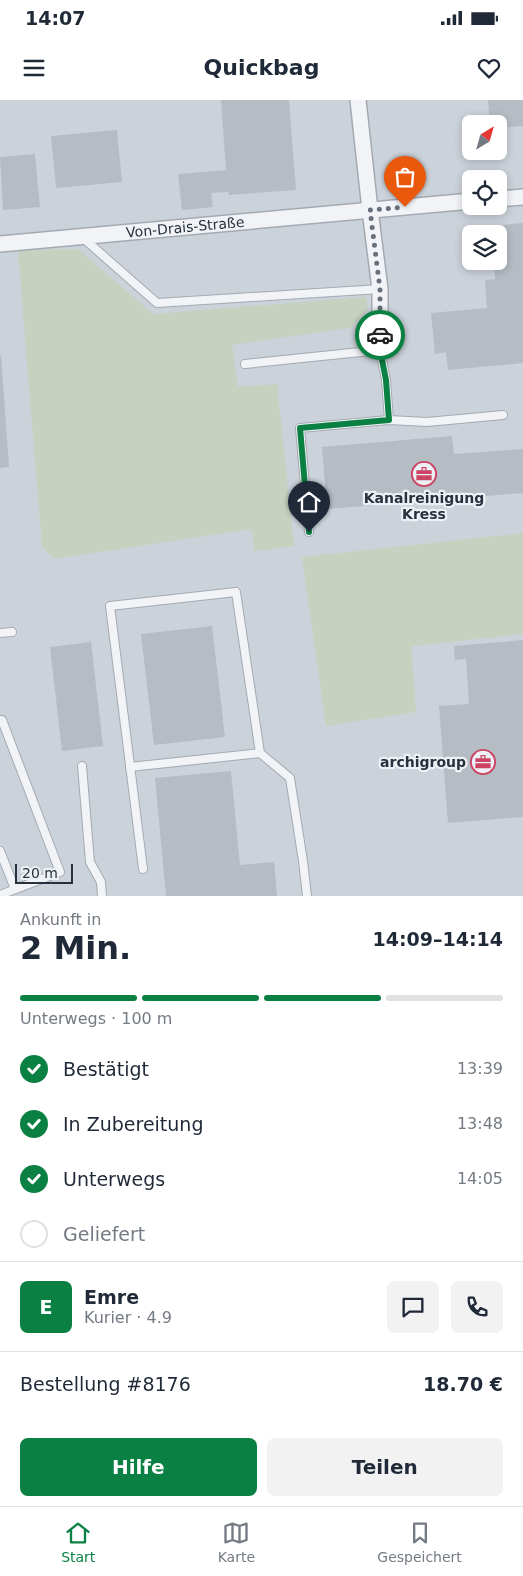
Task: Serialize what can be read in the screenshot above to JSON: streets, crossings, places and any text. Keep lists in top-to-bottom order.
{
  "streets": {
    "street": ["Von-Drais-Straße"]
  },
  "places": {
    "office": ["Kanalreinigung Kress", "archigroup"]
  },
  "scale_bar": "20 m",
  "north": "top right",
  "page": {
    "status": "14:07",
    "header": "Quickbag",
    "scale": "20 m",
    "heading": ["2 Min.", "Ankunft in", "14:09–14:14"],
    "panel": [
      "Emre",
      "Kurier · 4.9",
      "Bestellung #8176",
      "18.70 €"
    ],
    "bar": "Unterwegs · 100 m",
    "list": [
      ["Bestätigt", "13:39"],
      ["In Zubereitung", "13:48"],
      ["Unterwegs", "14:05"],
      "Geliefert"
    ],
    "round": "E",
    "buttons": ["Hilfe", "Teilen"],
    "tabs": ["Start", "Karte", "Gespeichert"]
  }
}
